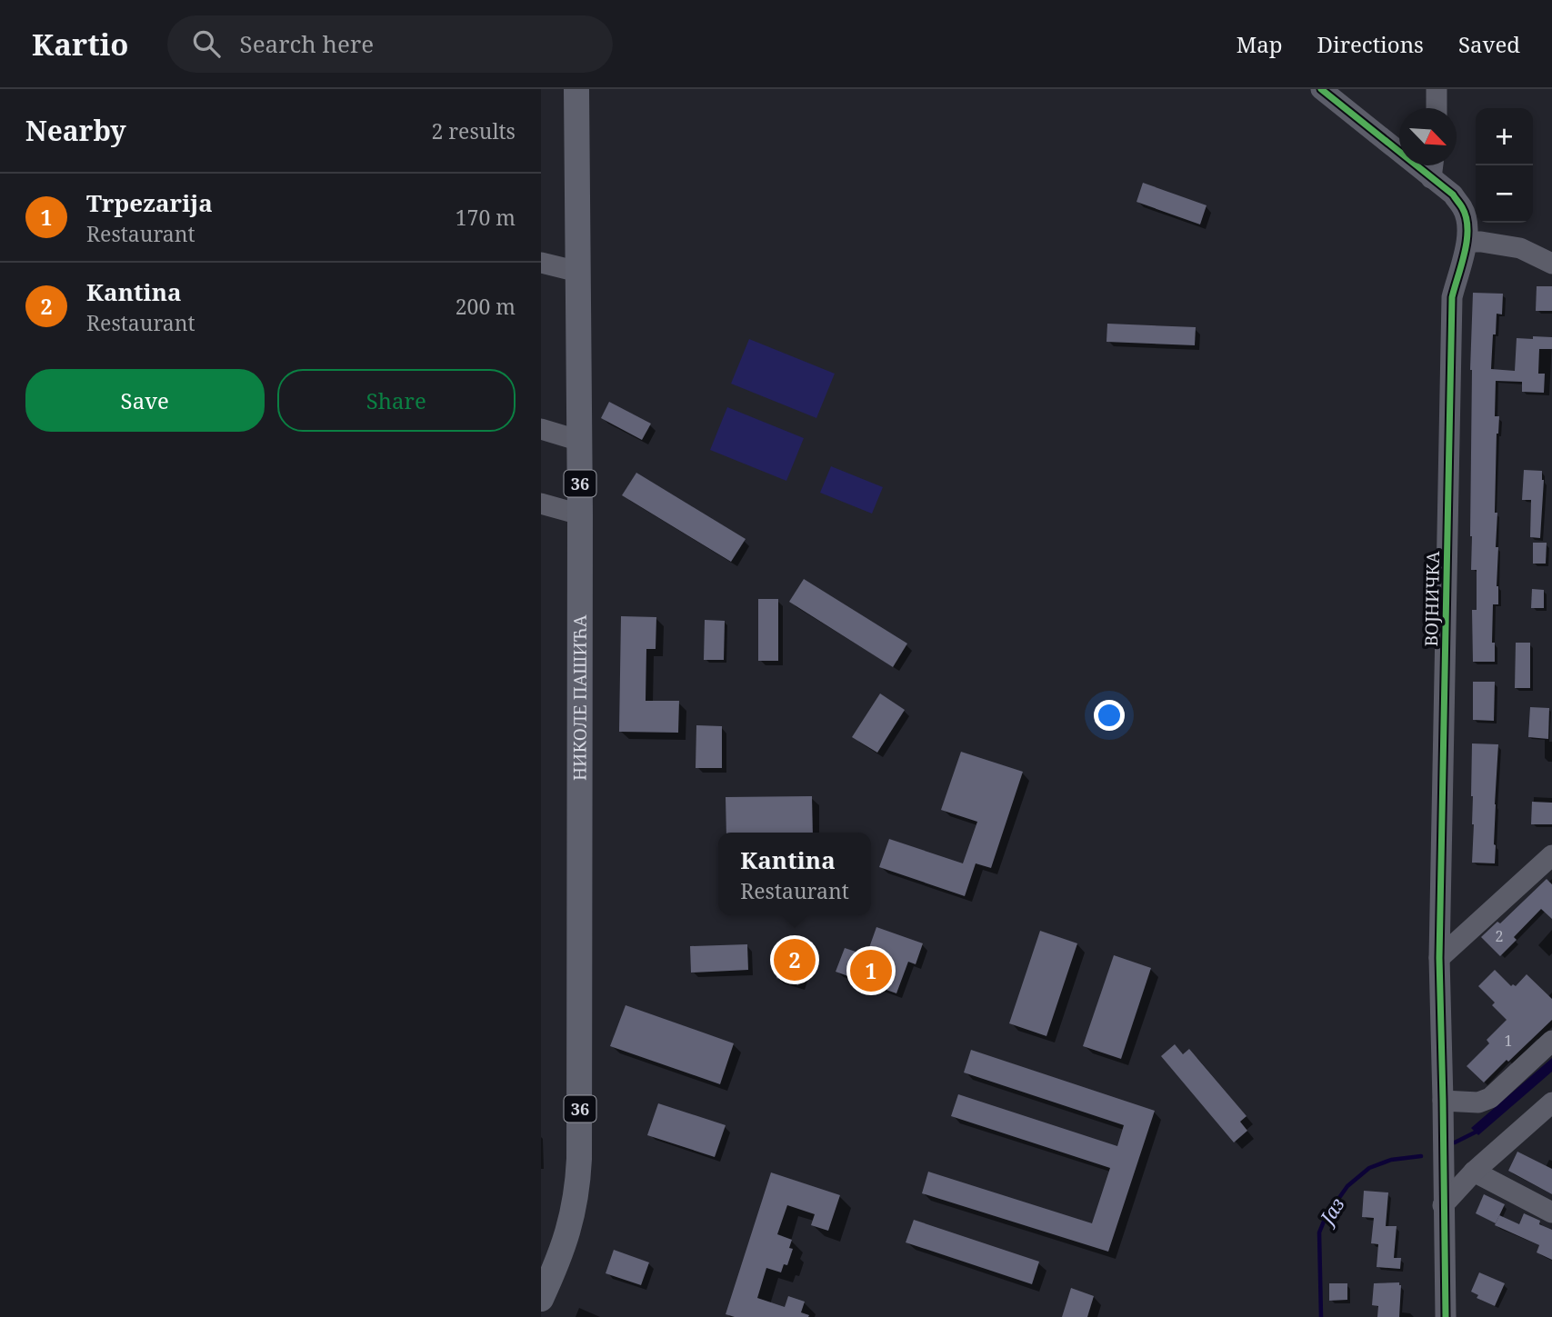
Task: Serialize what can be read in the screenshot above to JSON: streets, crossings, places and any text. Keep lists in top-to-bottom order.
{
  "streets": {
    "main road": ["36", "НИКОЛЕ ПАШИЋА"],
    "street": ["ВОЈНИЧКА"]
  },
  "water": ["Јаз"],
  "house_numbers": ["2", "1"],
  "north": "bottom right",
  "page": {
    "header": "Kartio",
    "search": "Search here",
    "nav": ["Map", "Directions", "Saved"],
    "heading": ["Nearby", "2 results"],
    "map_buttons": ["+", "−"],
    "list": [
      {
        "mark": "1",
        "name": "Trpezarija",
        "note": "Restaurant",
        "value": "170 m"
      },
      {
        "mark": "2",
        "name": "Kantina",
        "note": "Restaurant",
        "value": "200 m"
      }
    ],
    "buttons": ["Save", "Share"],
    "popup": ["Kantina", "Restaurant"],
    "pins": ["2", "1"]
  }
}
